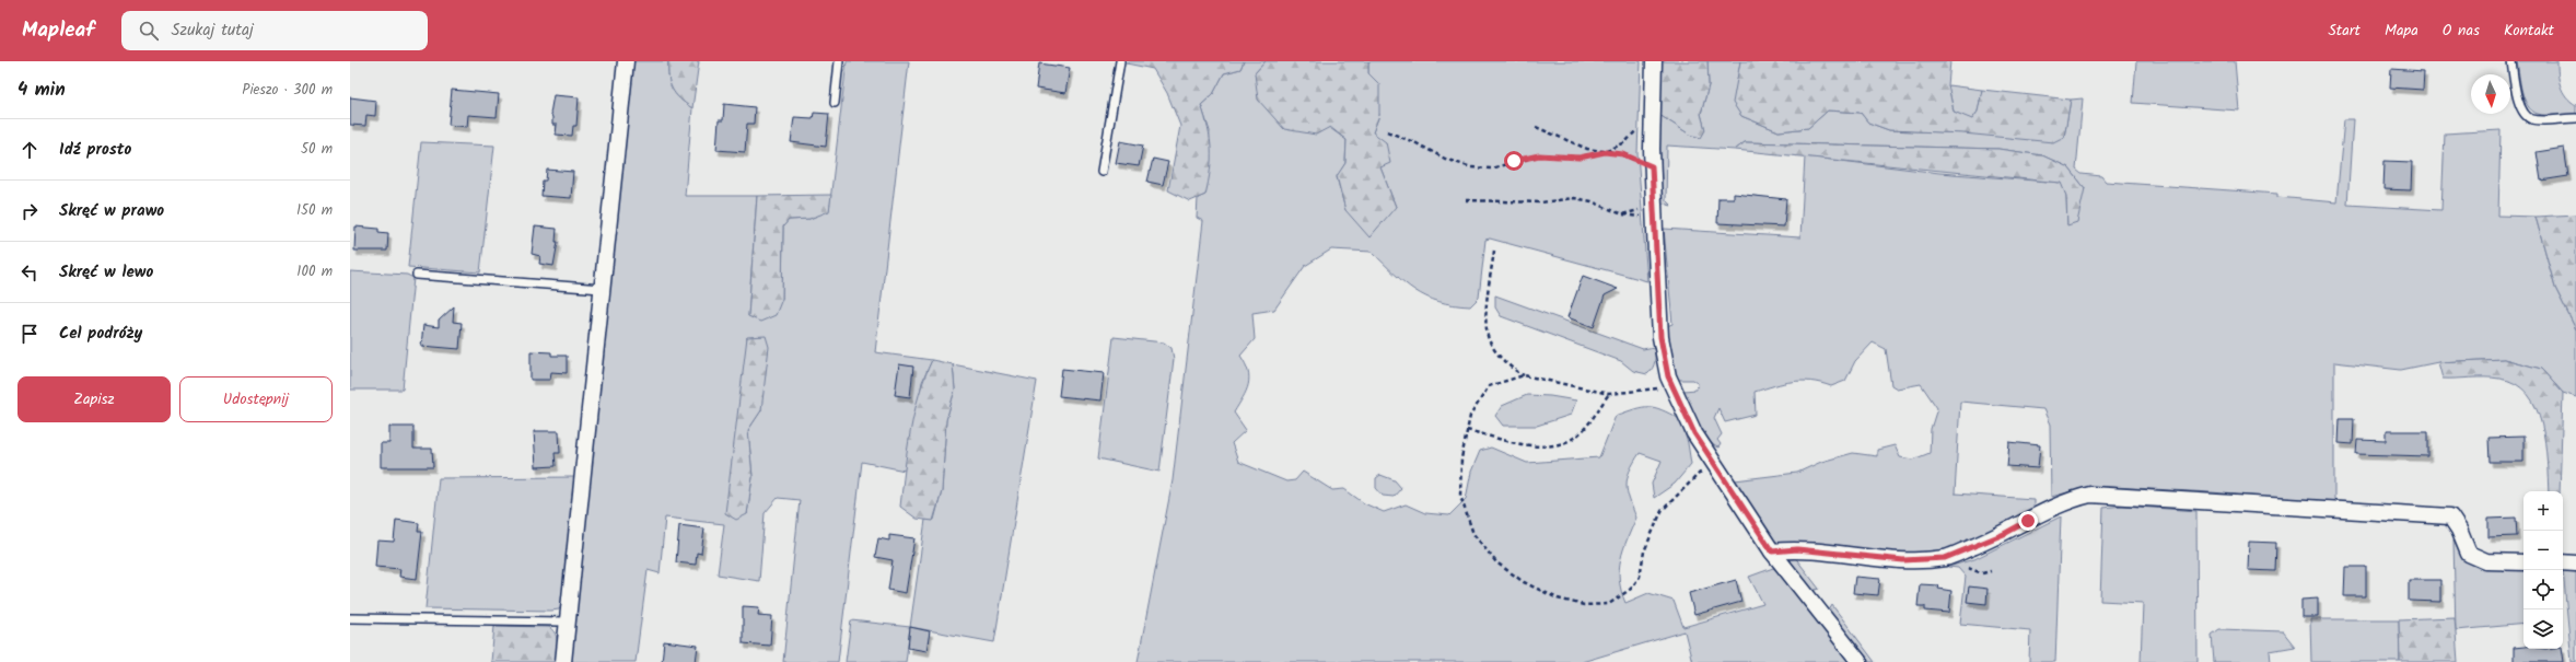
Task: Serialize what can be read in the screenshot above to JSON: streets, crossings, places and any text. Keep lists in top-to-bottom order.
{
  "north": "bottom",
  "page": {
    "header": "Mapleaf",
    "search": "Szukaj tutaj",
    "nav": [
      "Start",
      "Mapa",
      "O nas",
      "Kontakt"
    ],
    "heading": ["4 min", "Pieszo · 300 m"],
    "list": [
      ["Idź prosto", "50 m"],
      ["Skręć w prawo", "150 m"],
      ["Skręć w lewo", "100 m"],
      "Cel podróży"
    ],
    "buttons": ["Zapisz", "Udostępnij"],
    "map_buttons": ["+", "−"]
  }
}
